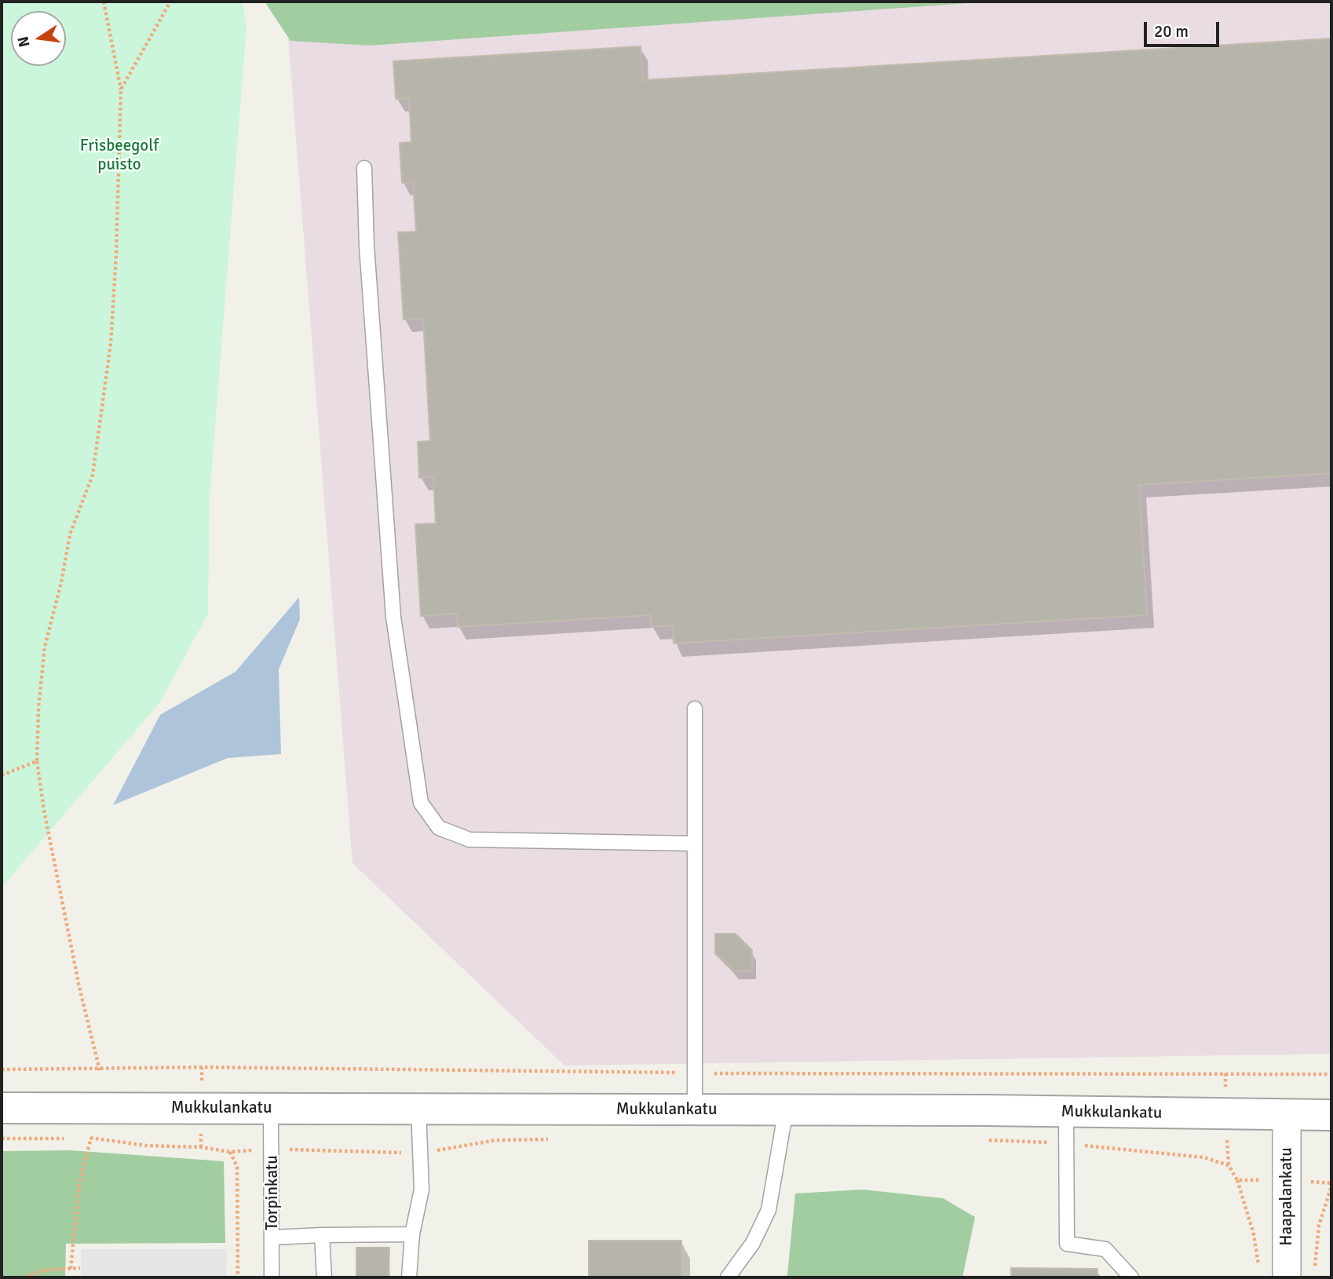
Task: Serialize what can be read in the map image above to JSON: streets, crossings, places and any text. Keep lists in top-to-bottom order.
{
  "streets": {
    "street": ["Mukkulankatu", "Haapalankatu"],
    "lane": ["Torpinkatu"]
  },
  "crossings": [
    ["Mukkulankatu", "Torpinkatu"],
    ["Mukkulankatu", "Haapalankatu"]
  ],
  "parks": ["Frisbeegolf puisto"],
  "scale_bar": "20 m",
  "north": "left"
}
